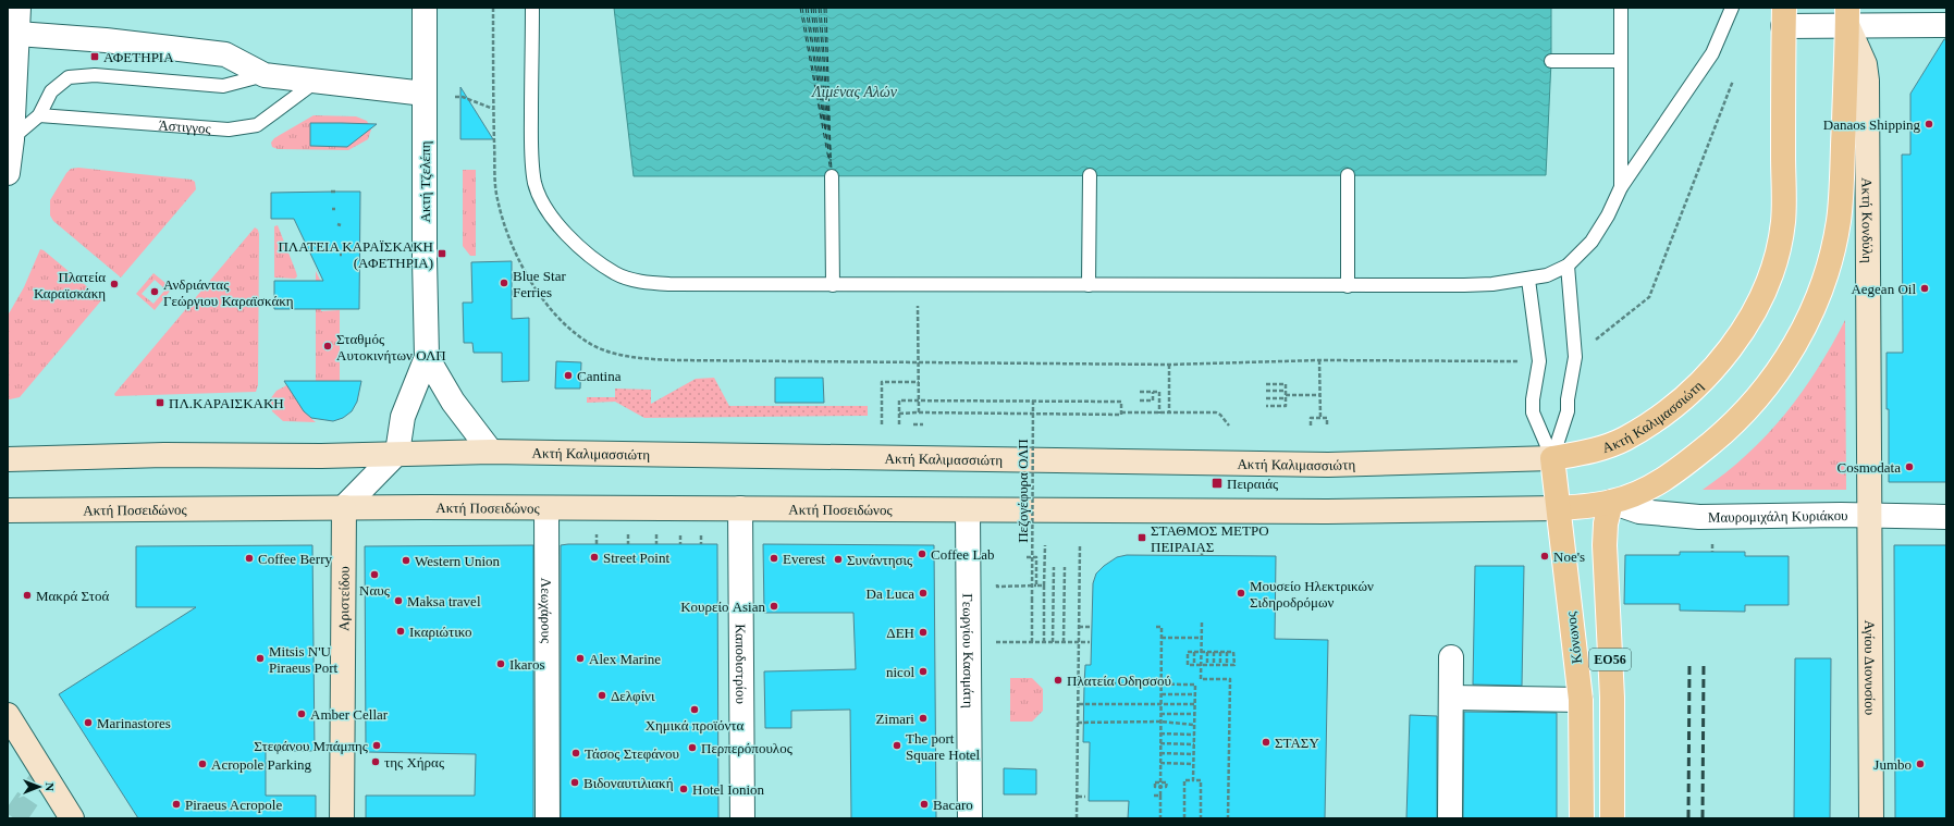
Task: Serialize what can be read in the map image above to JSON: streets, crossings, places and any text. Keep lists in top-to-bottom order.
{
  "streets": {
    "main road": [
      "Ακτή Κονδύλη",
      "Ακτή Καλιμασσιώτη",
      "Ακτή Ποσειδώνος",
      "Αριστείδου",
      "Κόνωνος",
      "ΕΟ56",
      "Αγίου Διονυσίου"
    ],
    "street": [
      "Ακτή Τζελέπη",
      "Μαυρομιχάλη Κυριάκου",
      "Λεωχάρους",
      "Γεωργίου Κασιμάτη",
      "Καποδιστρίου"
    ],
    "lane": ["Άστιγγος"],
    "path": ["Πεζογέφυρα ΟΛΠ"]
  },
  "crossings": [
    ["Ακτή Τζελέπη", "Ακτή Καλιμασσιώτη"],
    ["Ακτή Κονδύλη", "Μαυρομιχάλη Κυριάκου"],
    ["Ακτή Κονδύλη", "Αγίου Διονυσίου"],
    ["Ακτή Καλιμασσιώτη", "Κόνωνος"],
    ["Ακτή Ποσειδώνος", "Αριστείδου"],
    ["Ακτή Ποσειδώνος", "Λεωχάρους"],
    ["Ακτή Ποσειδώνος", "Γεωργίου Κασιμάτη"],
    ["Ακτή Ποσειδώνος", "Καποδιστρίου"],
    ["Μαυρομιχάλη Κυριάκου", "ΕΟ56"],
    ["Μαυρομιχάλη Κυριάκου", "Αγίου Διονυσίου"]
  ],
  "water": ["Λιμένας Αλών"],
  "places": {
    "transit": [
      "ΑΦΕΤΗΡΙΑ",
      "ΠΛΑΤΕΙΑ ΚΑΡΑΪΣΚΑΚΗ (ΑΦΕΤΗΡΙΑ)",
      "ΠΛ.ΚΑΡΑΙΣΚΑΚΗ",
      "Πειραιάς",
      "ΣΤΑΘΜΟΣ ΜΕΤΡΟ ΠΕΙΡΑΙΑΣ"
    ],
    "other": [
      "Danaos Shipping",
      "Blue Star Ferries",
      "Πλατεία Καραϊσκάκη",
      "Aegean Oil",
      "Ανδριάντας Γεώργιου Καραϊσκάκη",
      "Σταθμός Αυτοκινήτων ΟΛΠ",
      "Cantina",
      "Cosmodata",
      "Coffee Lab",
      "Noe's",
      "Street Point",
      "Coffee Berry",
      "Everest",
      "Συνάντησις",
      "Western Union",
      "Ναυς",
      "Da Luca",
      "Μουσείο Ηλεκτρικών Σιδηροδρόμων",
      "Μακρά Στοά",
      "Maksa travel",
      "Κουρείο Asian",
      "Ικαριώτικο",
      "ΔΕΗ",
      "Mitsis N'U Piraeus Port",
      "Alex Marine",
      "Ikaros",
      "nicol",
      "Πλατεία Οδησσού",
      "Δελφίνι",
      "Χημικά προϊόντα",
      "Amber Cellar",
      "Zimari",
      "Marinastores",
      "ΣΤΑΣΥ",
      "Στεφάνου Μπάμπης",
      "The port Square Hotel",
      "Περπερόπουλος",
      "Τάσος Στεφάνου",
      "της Χήρας",
      "Acropole Parking",
      "Jumbo",
      "Βιδοναυτιλιακή",
      "Hotel Ionion",
      "Piraeus Acropole",
      "Bacaro"
    ]
  },
  "north": "right"
}
